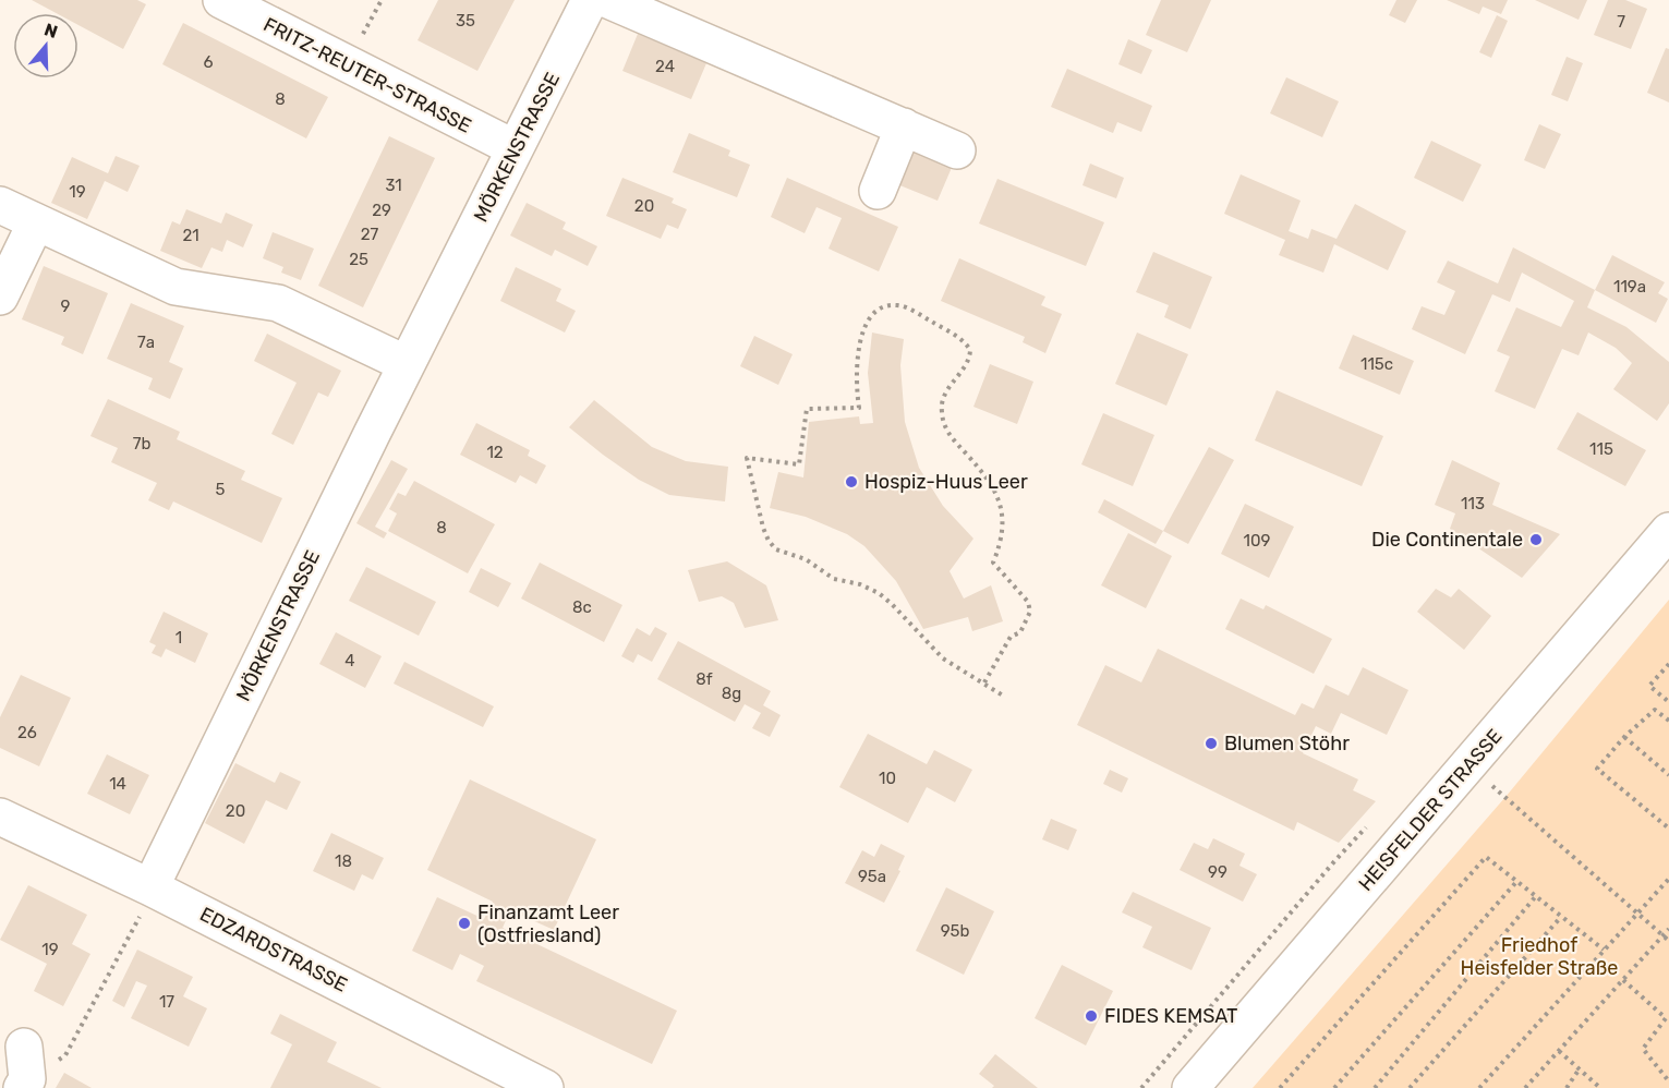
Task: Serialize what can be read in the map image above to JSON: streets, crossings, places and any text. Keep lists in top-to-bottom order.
{
  "streets": {
    "street": [
      "FRITZ-REUTER-STRASSE",
      "MÖRKENSTRASSE",
      "HEISFELDER STRASSE",
      "EDZARDSTRASSE"
    ]
  },
  "crossings": [
    ["FRITZ-REUTER-STRASSE", "MÖRKENSTRASSE"],
    ["MÖRKENSTRASSE", "EDZARDSTRASSE"]
  ],
  "parks": ["Friedhof Heisfelder Straße"],
  "places": [
    "Hospiz-Huus Leer",
    "Die Continentale",
    "Blumen Stöhr",
    "Finanzamt Leer (Ostfriesland)",
    "FIDES KEMSAT"
  ],
  "house_numbers": [
    "35",
    "7",
    "6",
    "24",
    "8",
    "31",
    "19",
    "20",
    "29",
    "27",
    "21",
    "25",
    "119a",
    "9",
    "7a",
    "115c",
    "7b",
    "115",
    "12",
    "5",
    "113",
    "8",
    "109",
    "8c",
    "1",
    "4",
    "8f",
    "8g",
    "26",
    "10",
    "14",
    "20",
    "18",
    "99",
    "95a",
    "95b",
    "19",
    "17"
  ],
  "north": "top"
}
